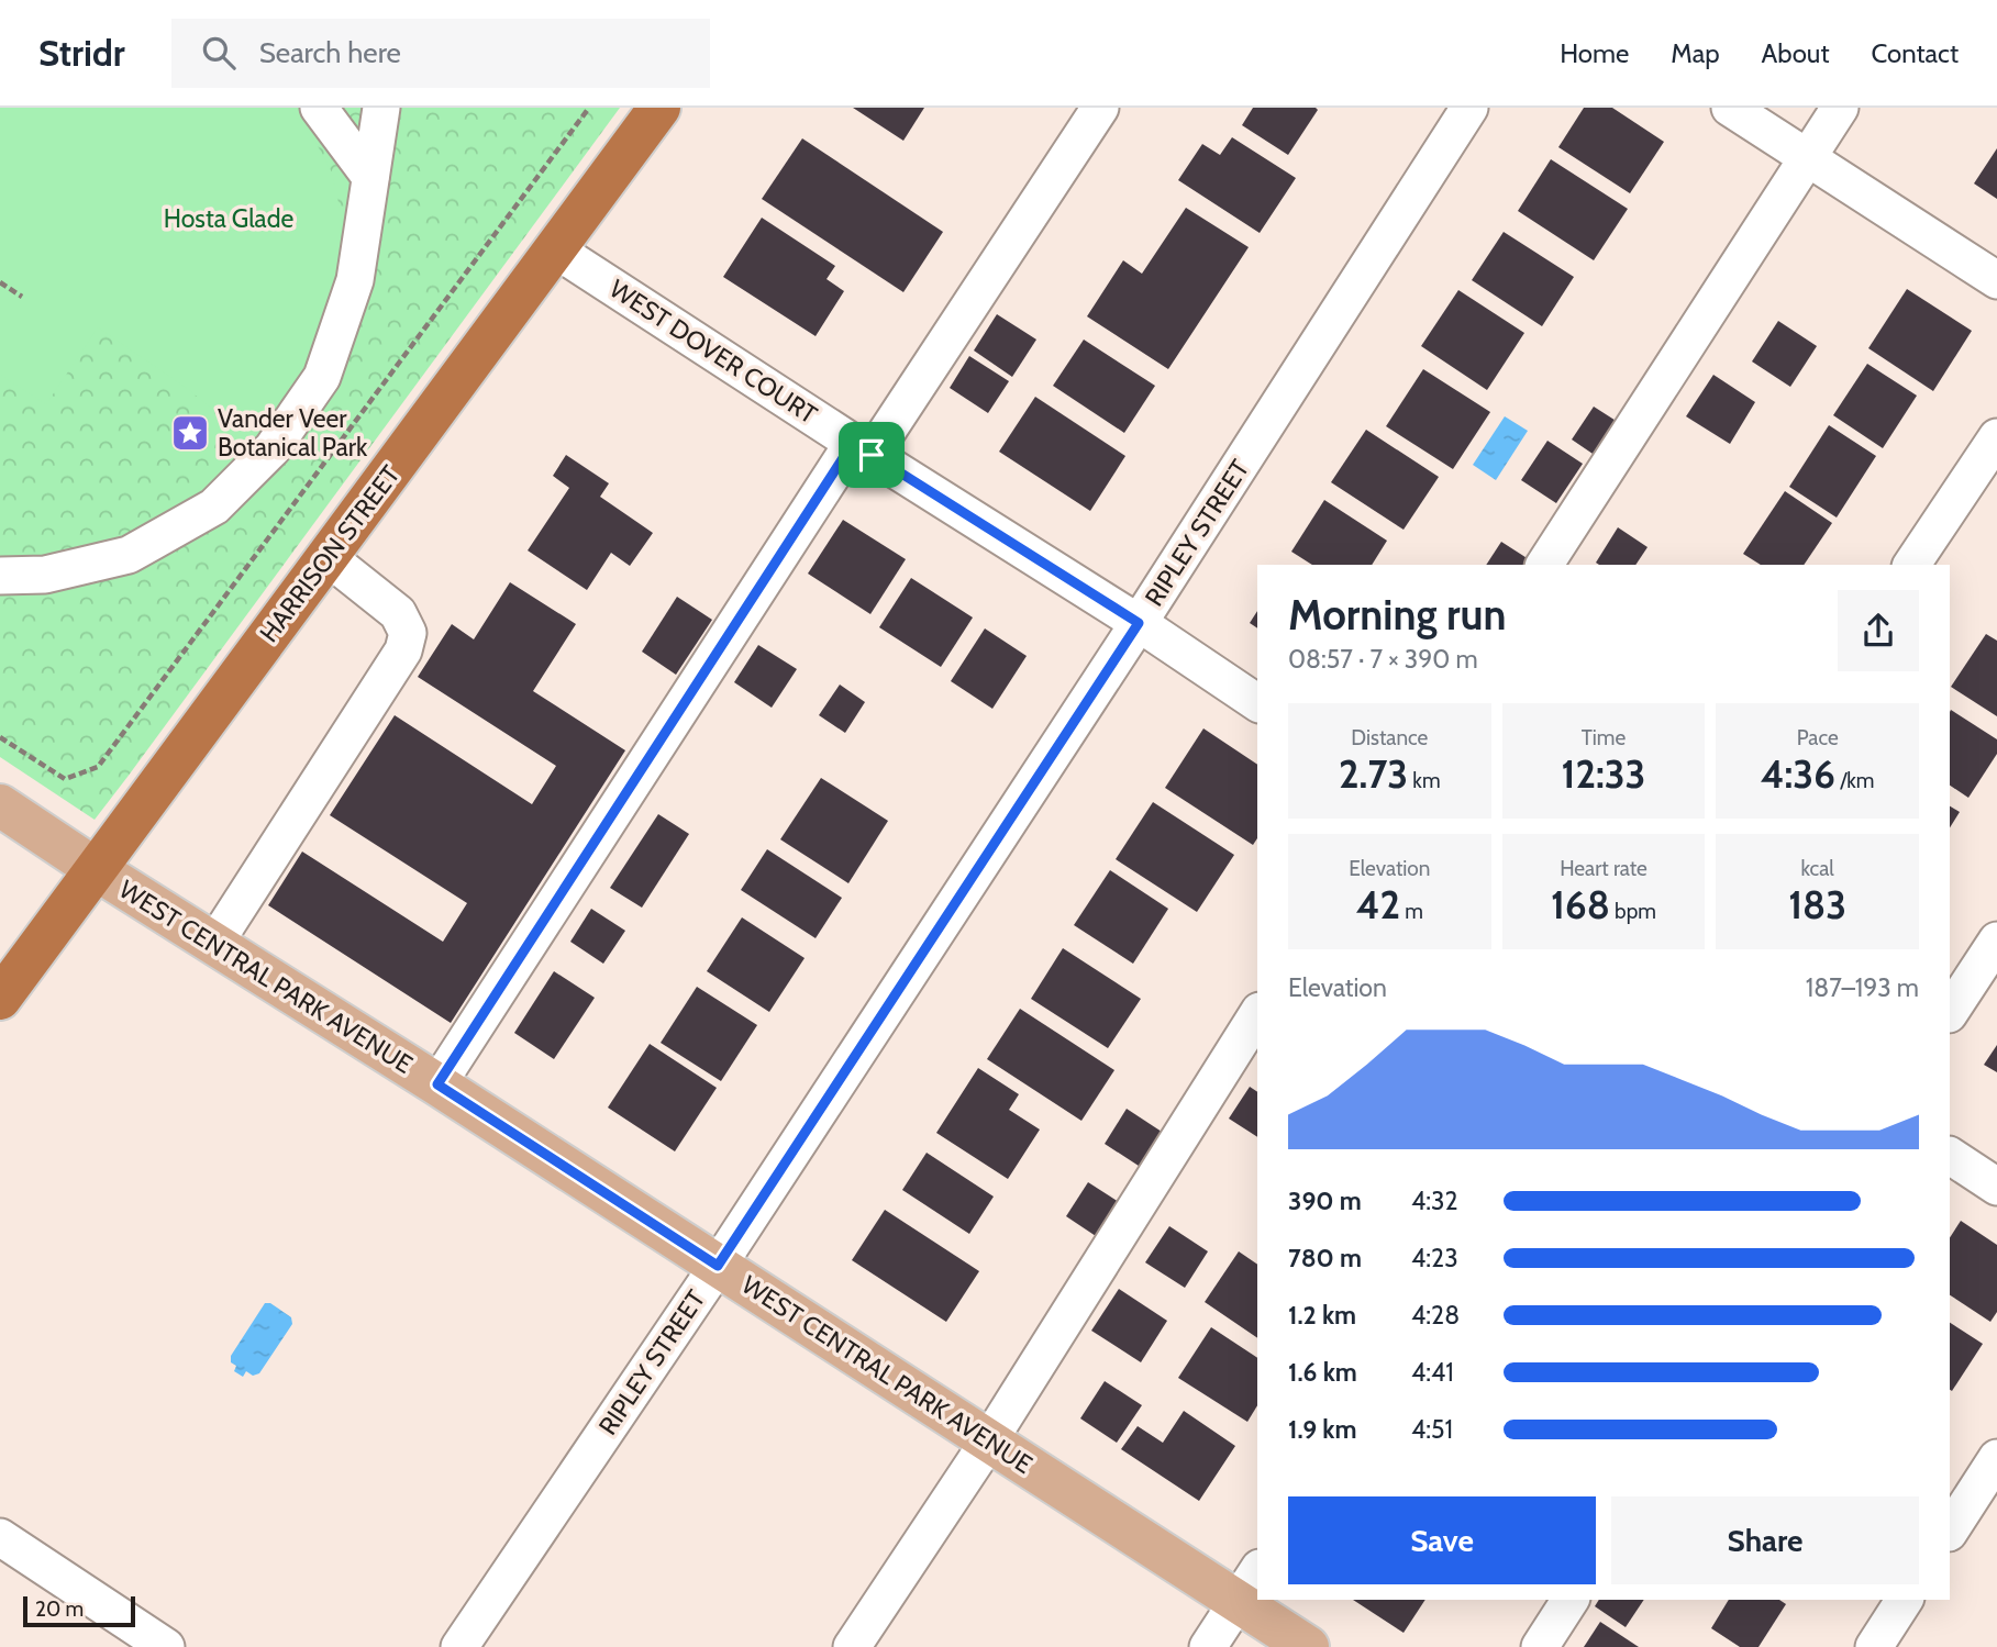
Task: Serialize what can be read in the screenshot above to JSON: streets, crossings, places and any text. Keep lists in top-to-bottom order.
{
  "streets": {
    "highway": ["HARRISON STREET"],
    "main road": ["WEST CENTRAL PARK AVENUE"],
    "street": ["WEST DOVER COURT", "RIPLEY STREET"]
  },
  "crossings": [
    ["WEST DOVER COURT", "RIPLEY STREET"],
    ["WEST DOVER COURT", "HARRISON STREET"],
    ["RIPLEY STREET", "WEST CENTRAL PARK AVENUE"],
    ["HARRISON STREET", "WEST CENTRAL PARK AVENUE"]
  ],
  "parks": ["Hosta Glade"],
  "places": {
    "place": ["Vander Veer Botanical Park"]
  },
  "scale_bar": "20 m",
  "page": {
    "header": "Stridr",
    "search": "Search here",
    "nav": [
      "Home",
      "Map",
      "About",
      "Contact"
    ],
    "heading": ["Morning run", "08:57 · 7 × 390 m"],
    "stats": [
      ["Distance", "2.73 km"],
      ["Time", "12:33"],
      ["Pace", "4:36 /km"],
      ["Elevation", "42 m"],
      ["Heart rate", "168 bpm"],
      ["kcal", "183"]
    ],
    "chart": ["Elevation", "187–193 m"],
    "list": [
      {
        "name": "390 m",
        "note": "4:32"
      },
      {
        "name": "780 m",
        "note": "4:23"
      },
      {
        "name": "1.2 km",
        "note": "4:28"
      },
      {
        "name": "1.6 km",
        "note": "4:41"
      },
      {
        "name": "1.9 km",
        "note": "4:51"
      }
    ],
    "buttons": ["Save", "Share"],
    "scale": "20 m"
  }
}
